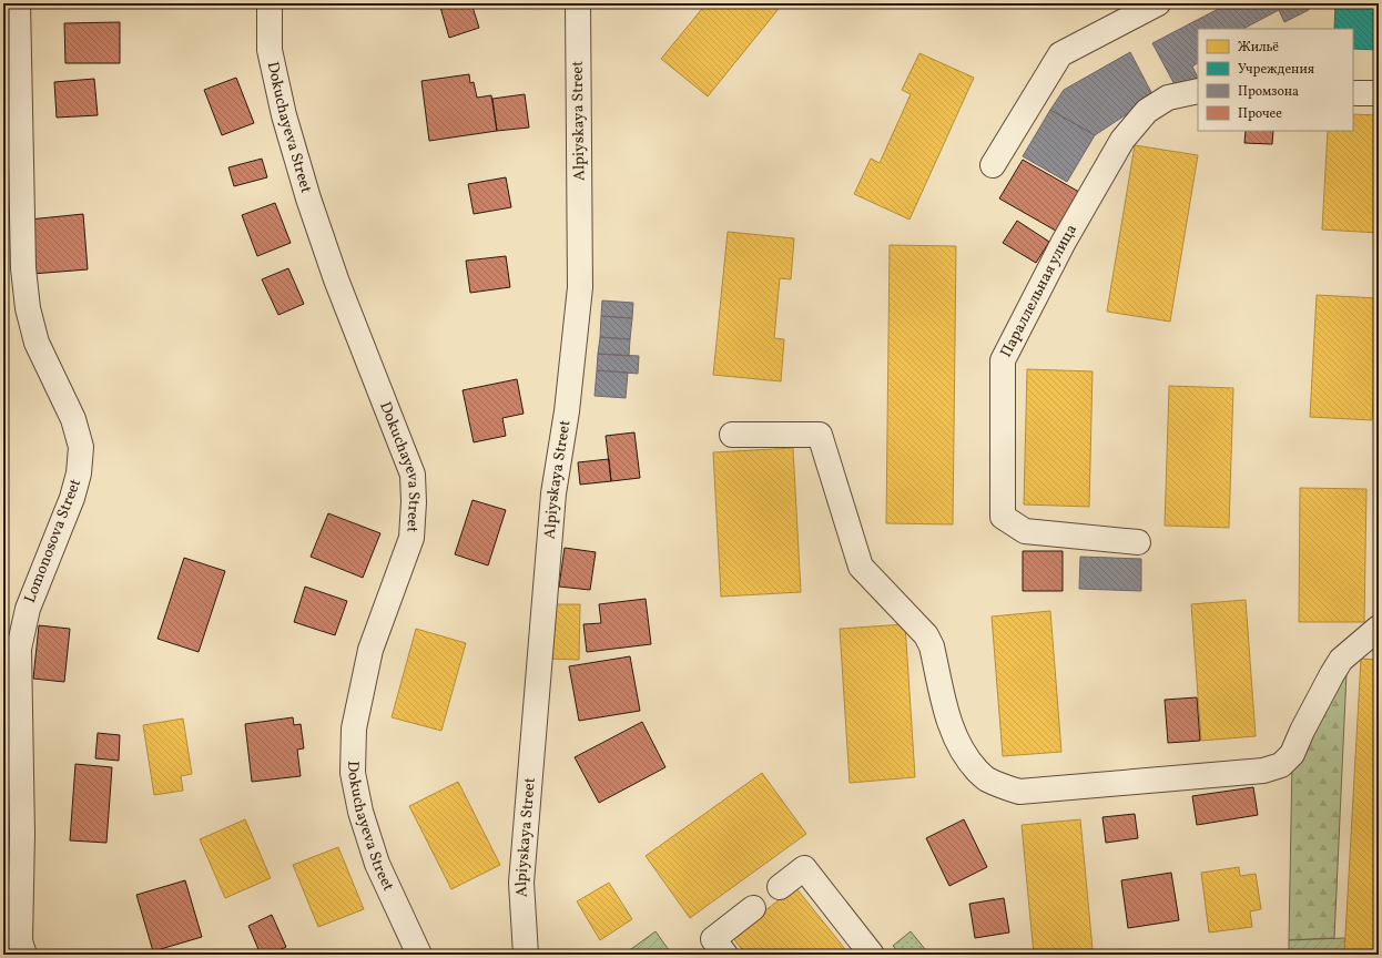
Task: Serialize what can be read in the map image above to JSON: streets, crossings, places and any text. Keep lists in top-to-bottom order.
{
  "streets": {
    "street": [
      "Alpiyskaya Street",
      "Dokuchayeva Street",
      "Параллельная улица",
      "Lomonosova Street"
    ]
  },
  "legend": [
    "Жильё",
    "Учреждения",
    "Промзона",
    "Прочее"
  ]
}
